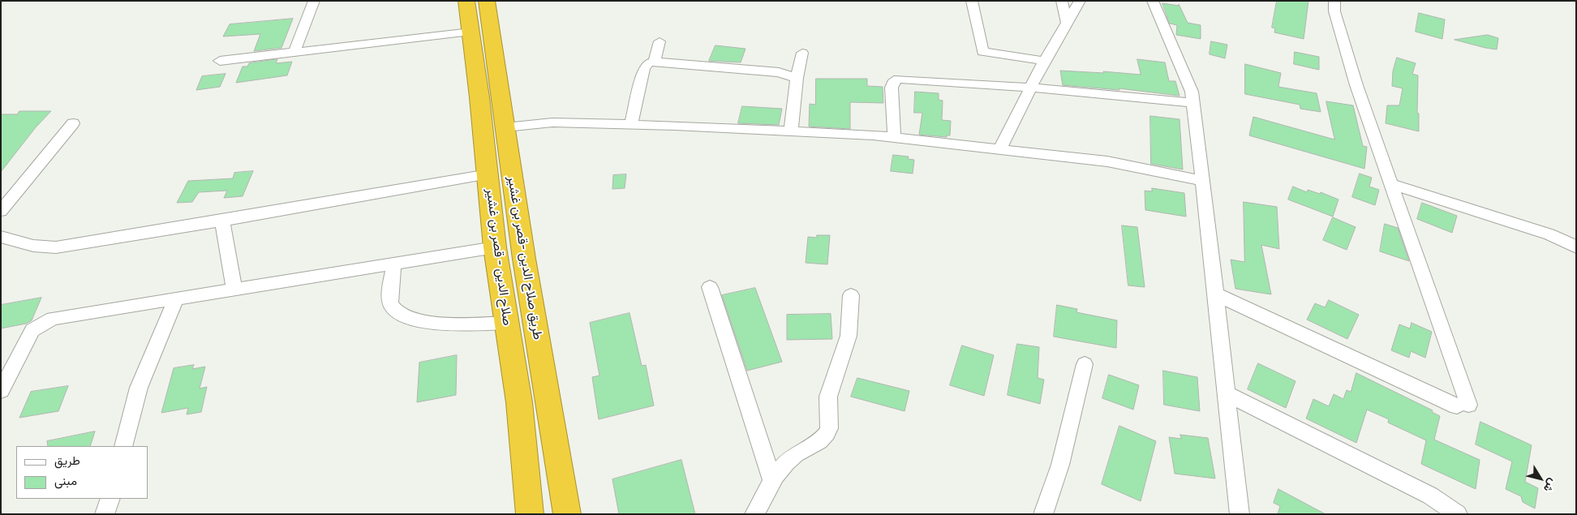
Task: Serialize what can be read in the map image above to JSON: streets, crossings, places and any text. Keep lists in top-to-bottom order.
{
  "streets": {
    "highway": ["صلاح الدين - قصر بن غشير", "طريق صلاح الدين -قصر بن غشير"]
  },
  "legend": ["طريق", "مبنى"],
  "north": "bottom right"
}
